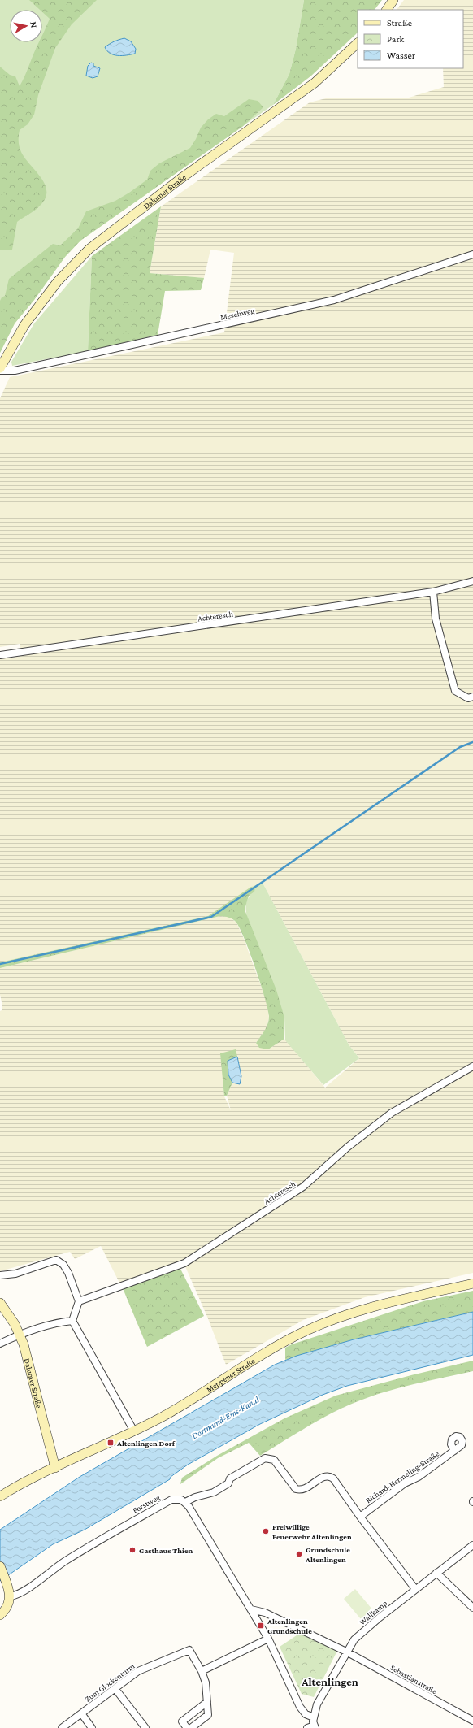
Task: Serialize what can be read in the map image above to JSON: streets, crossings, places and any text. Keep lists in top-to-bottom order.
{
  "streets": {
    "main road": ["Dalumer Straße", "Meppener Straße"],
    "street": [
      "Meschweg",
      "Achteresch",
      "Richard-Hermeling-Straße",
      "Forstweg",
      "Wallkamp",
      "Sebastianstraße",
      "Zum Glockenturm"
    ]
  },
  "crossings": [
    ["Dalumer Straße", "Meschweg"],
    ["Dalumer Straße", "Meppener Straße"],
    ["Wallkamp", "Sebastianstraße"]
  ],
  "districts": ["Altenlingen"],
  "water": ["Dortmund-Ems-Kanal"],
  "places": {
    "transit": ["Altenlingen Dorf", "Altenlingen Grundschule"],
    "other": ["Freiwillige Feuerwehr Altenlingen", "Gasthaus Thien", "Grundschule Altenlingen"]
  },
  "legend": ["Straße", "Park", "Wasser"],
  "north": "right"
}
